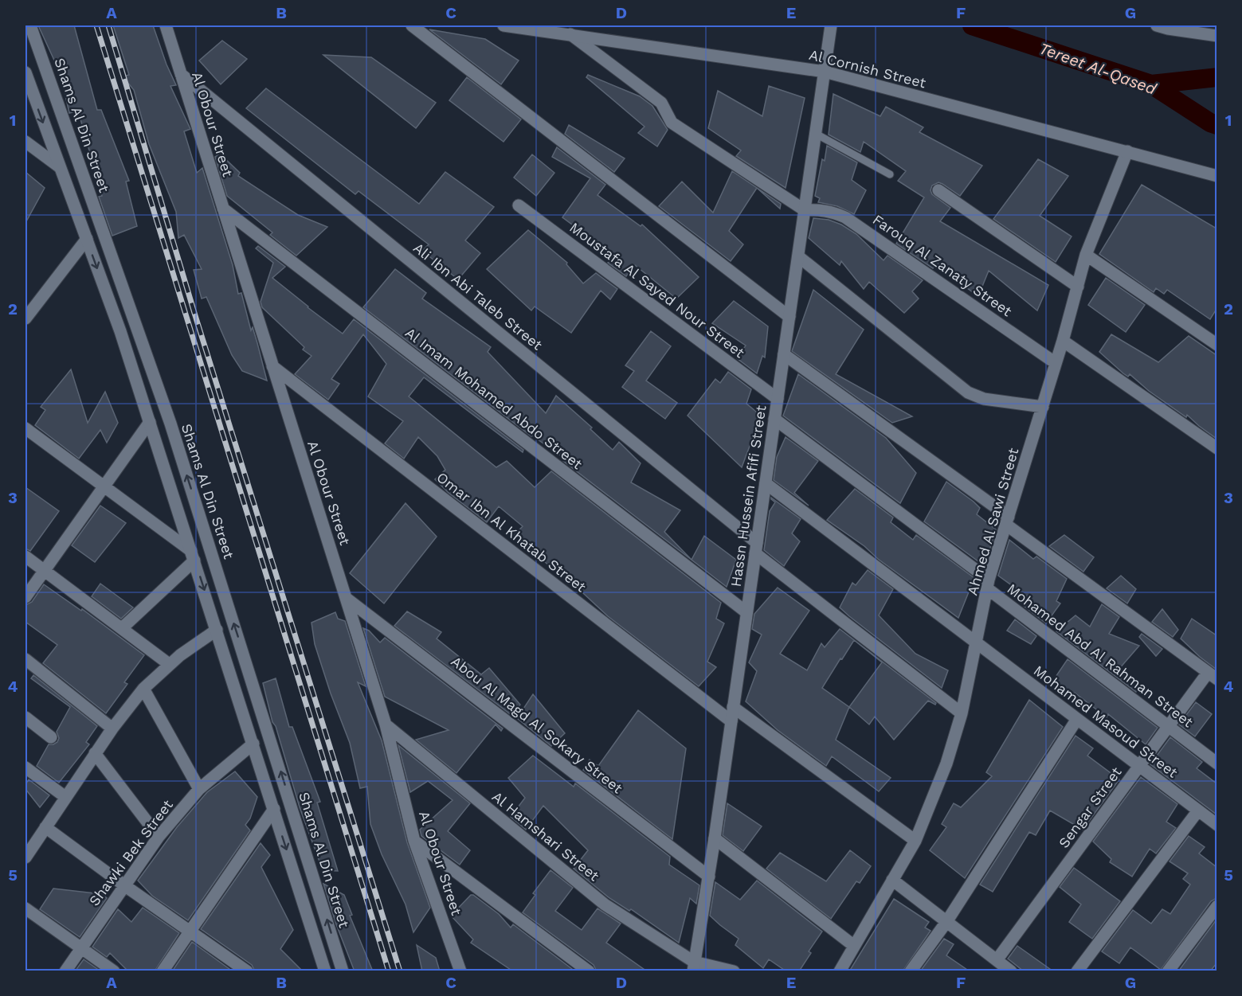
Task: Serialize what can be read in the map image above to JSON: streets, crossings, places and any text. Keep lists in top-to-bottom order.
{
  "streets": {
    "street": [
      "Al Cornish Street",
      "Al Obour Street",
      "Shams Al Din Street",
      "Farouq Al Zanaty Street",
      "Moustafa Al Sayed Nour Street",
      "Ali Ibn Abi Taleb Street",
      "Al Imam Mohamed Abdo Street",
      "Hassn Hussein Afifi Street",
      "Ahmed Al Sawi Street",
      "Omar Ibn Al Khatab Street",
      "Mohamed Abd Al Rahman Street",
      "Mohamed Masoud Street",
      "Abou Al Magd Al Sokary Street",
      "Sengar Street",
      "Al Hamshari Street",
      "Shawki Bek Street"
    ]
  },
  "crossings": [
    ["Al Cornish Street", "Hassn Hussein Afifi Street"],
    ["Al Cornish Street", "Ahmed Al Sawi Street"],
    ["Al Obour Street", "Ali Ibn Abi Taleb Street"],
    ["Al Obour Street", "Al Imam Mohamed Abdo Street"],
    ["Al Obour Street", "Omar Ibn Al Khatab Street"],
    ["Al Obour Street", "Abou Al Magd Al Sokary Street"],
    ["Al Obour Street", "Al Hamshari Street"],
    ["Farouq Al Zanaty Street", "Hassn Hussein Afifi Street"],
    ["Farouq Al Zanaty Street", "Ahmed Al Sawi Street"],
    ["Moustafa Al Sayed Nour Street", "Hassn Hussein Afifi Street"],
    ["Ali Ibn Abi Taleb Street", "Hassn Hussein Afifi Street"],
    ["Ali Ibn Abi Taleb Street", "Ahmed Al Sawi Street"],
    ["Al Imam Mohamed Abdo Street", "Hassn Hussein Afifi Street"],
    ["Hassn Hussein Afifi Street", "Omar Ibn Al Khatab Street"],
    ["Hassn Hussein Afifi Street", "Mohamed Abd Al Rahman Street"],
    ["Hassn Hussein Afifi Street", "Mohamed Masoud Street"],
    ["Hassn Hussein Afifi Street", "Abou Al Magd Al Sokary Street"],
    ["Hassn Hussein Afifi Street", "Al Hamshari Street"],
    ["Ahmed Al Sawi Street", "Mohamed Abd Al Rahman Street"],
    ["Ahmed Al Sawi Street", "Mohamed Masoud Street"],
    ["Mohamed Abd Al Rahman Street", "Sengar Street"],
    ["Mohamed Masoud Street", "Sengar Street"]
  ],
  "water": ["Tereet Al-Qased"],
  "grid": {
    "columns": [
      "A",
      "B",
      "C",
      "D",
      "E",
      "F",
      "G"
    ],
    "rows": [
      "1",
      "2",
      "3",
      "4",
      "5"
    ]
  }
}
